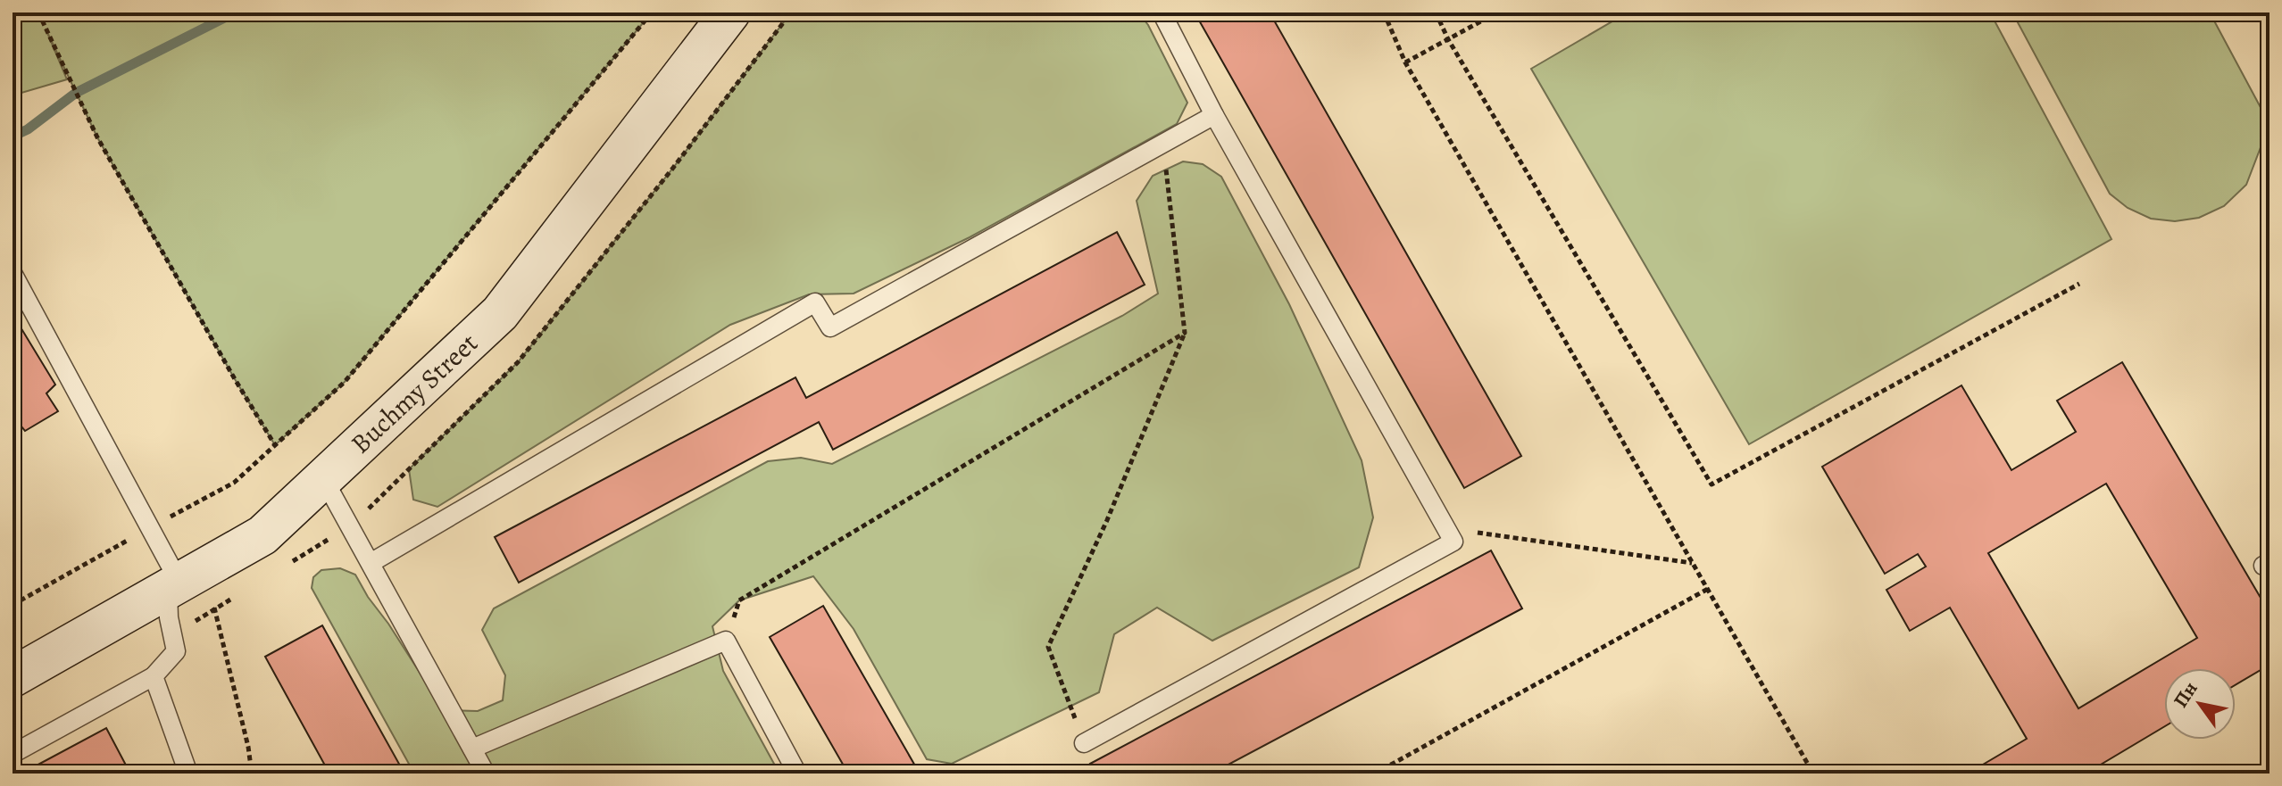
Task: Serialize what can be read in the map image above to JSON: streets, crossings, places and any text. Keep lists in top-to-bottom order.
{
  "streets": {
    "street": ["Buchmy Street"]
  },
  "north": "top left"
}
